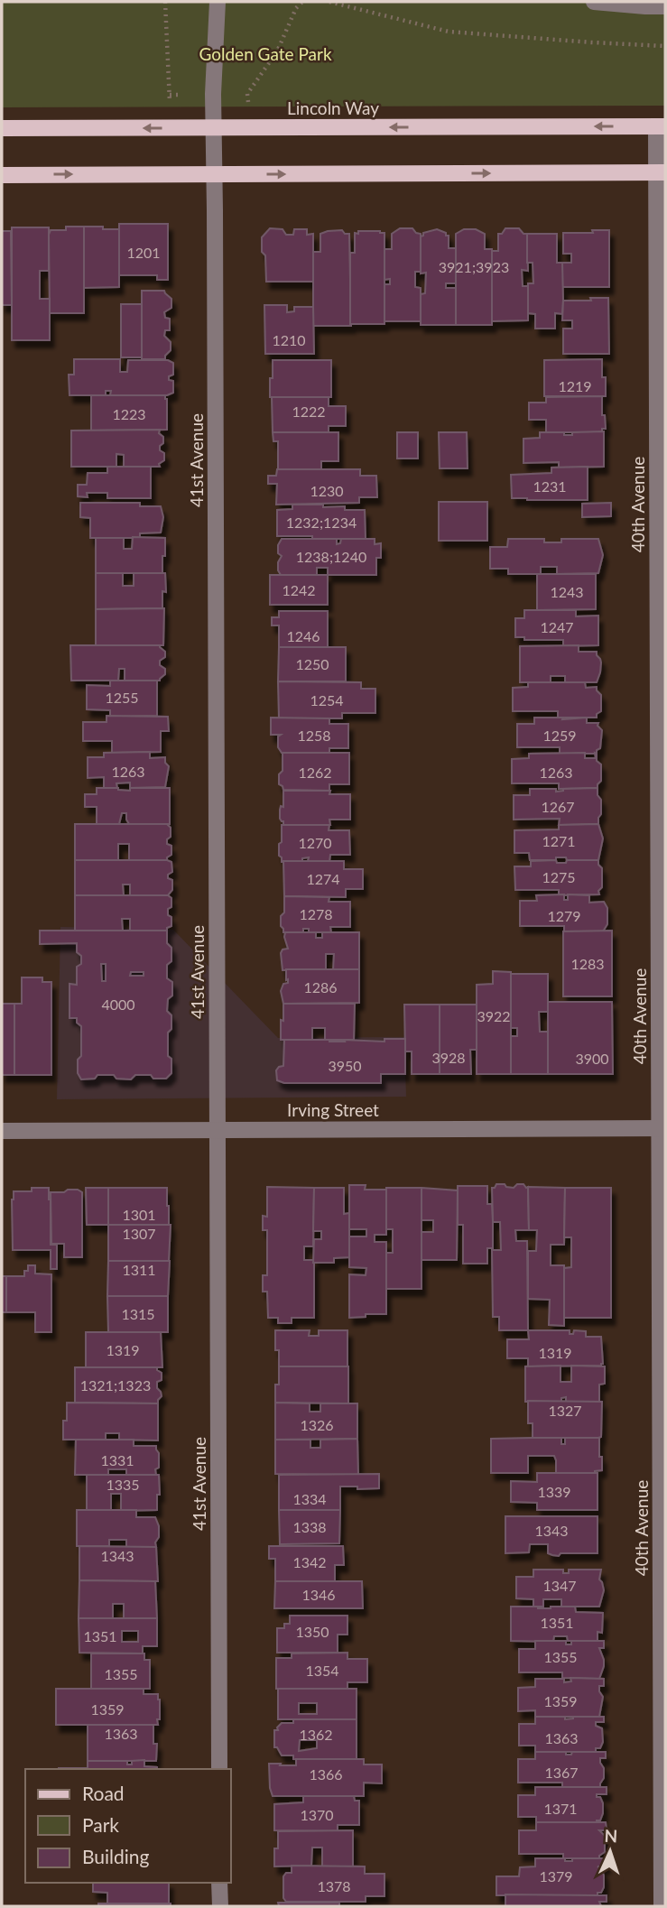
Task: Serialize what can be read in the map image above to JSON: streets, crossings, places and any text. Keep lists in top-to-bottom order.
{
  "streets": {
    "main road": ["Lincoln Way"],
    "street": ["41st Avenue", "40th Avenue", "Irving Street"]
  },
  "crossings": [
    ["Lincoln Way", "41st Avenue"],
    ["Lincoln Way", "40th Avenue"],
    ["41st Avenue", "Irving Street"],
    ["40th Avenue", "Irving Street"]
  ],
  "parks": ["Golden Gate Park"],
  "house_numbers": [
    "1201",
    "3921;3923",
    "1210",
    "1219",
    "1222",
    "1223",
    "1231",
    "1230",
    "1232;1234",
    "1238;1240",
    "1242",
    "1243",
    "1247",
    "1246",
    "1250",
    "1255",
    "1254",
    "1258",
    "1259",
    "1263",
    "1262",
    "1263",
    "1267",
    "1271",
    "1270",
    "1275",
    "1274",
    "1278",
    "1279",
    "1283",
    "1286",
    "4000",
    "3922",
    "3928",
    "3900",
    "3950",
    "1301",
    "1307",
    "1311",
    "1315",
    "1319",
    "1319",
    "1321;1323",
    "1327",
    "1326",
    "1331",
    "1335",
    "1339",
    "1334",
    "1338",
    "1343",
    "1343",
    "1342",
    "1347",
    "1346",
    "1351",
    "1350",
    "1351",
    "1355",
    "1354",
    "1355",
    "1359",
    "1359",
    "1363",
    "1362",
    "1363",
    "1367",
    "1366",
    "1371",
    "1370",
    "1379",
    "1378"
  ],
  "legend": ["Road", "Park", "Building"],
  "north": "top"
}
